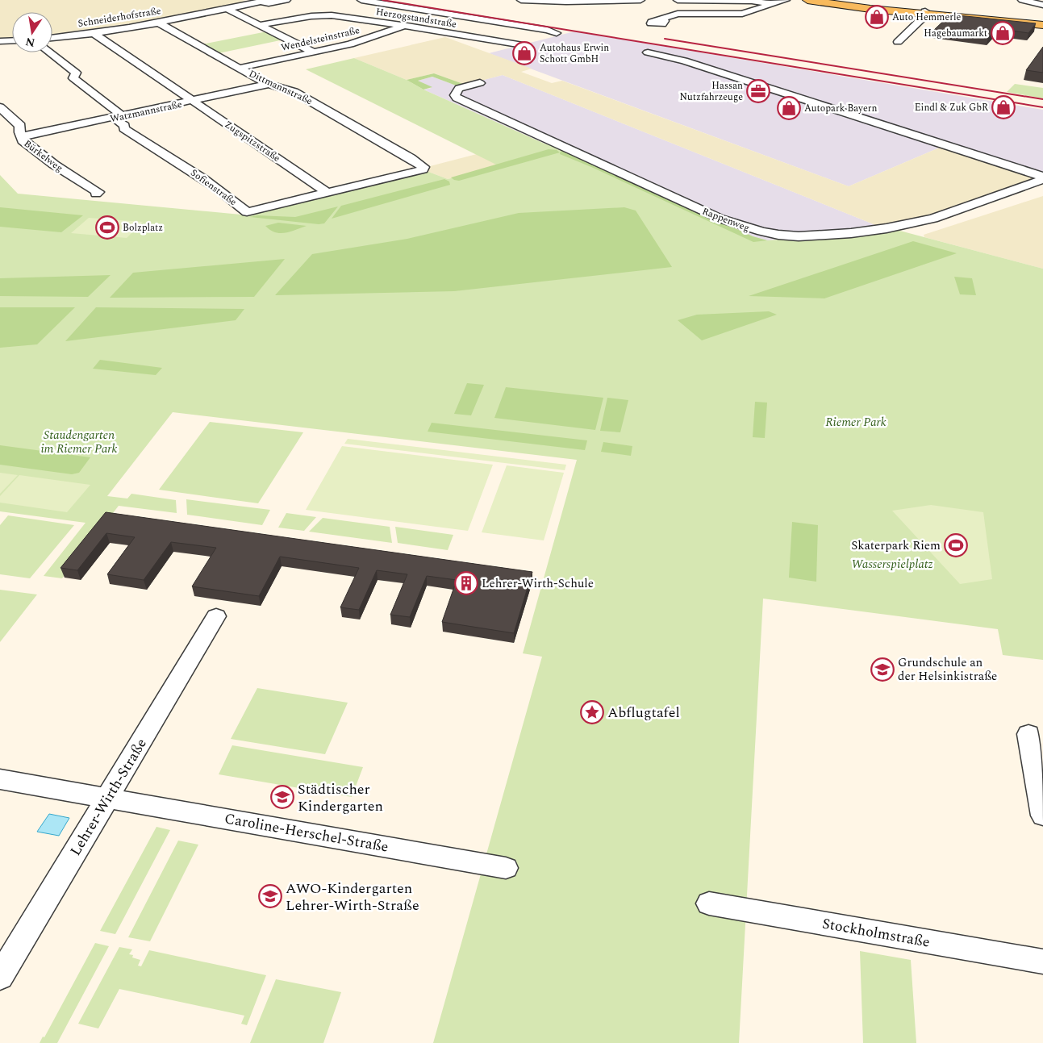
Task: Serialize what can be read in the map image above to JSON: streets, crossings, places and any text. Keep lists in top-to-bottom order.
{
  "streets": {
    "street": [
      "Schneiderhofstraße",
      "Herzogstandstraße",
      "Wendelsteinstraße",
      "Dittmannstraße",
      "Watzmannstraße",
      "Zugspitzstraße",
      "Bürkelweg",
      "Sofienstraße",
      "Rappenweg",
      "Lehrer-Wirth-Straße",
      "Caroline-Herschel-Straße",
      "Stockholmstraße"
    ]
  },
  "crossings": [
    ["Schneiderhofstraße", "Dittmannstraße"],
    ["Schneiderhofstraße", "Zugspitzstraße"],
    ["Herzogstandstraße", "Wendelsteinstraße"],
    ["Wendelsteinstraße", "Dittmannstraße"],
    ["Dittmannstraße", "Watzmannstraße"],
    ["Dittmannstraße", "Zugspitzstraße"],
    ["Dittmannstraße", "Sofienstraße"],
    ["Watzmannstraße", "Zugspitzstraße"],
    ["Watzmannstraße", "Bürkelweg"],
    ["Watzmannstraße", "Sofienstraße"],
    ["Zugspitzstraße", "Sofienstraße"],
    ["Lehrer-Wirth-Straße", "Caroline-Herschel-Straße"]
  ],
  "parks": ["Riemer Park", "Staudengarten im Riemer Park", "Wasserspielplatz"],
  "places": {
    "shop": [
      "Auto Hemmerle",
      "Hagebaumarkt",
      "Autohaus Erwin Schott GmbH",
      "Eindl & Zuk GbR",
      "Autopark Bayern"
    ],
    "office": ["Hassan Nutzfahrzeuge"],
    "sports": ["Bolzplatz", "Skaterpark Riem"],
    "building": ["Lehrer-Wirth-Schule"],
    "school or university": ["Grundschule an der Helsinkistraße", "Städtischer Kindergarten", "AWO-Kindergarten Lehrer-Wirth-Straße"],
    "place": ["Abflugtafel"]
  },
  "north": "bottom"
}
